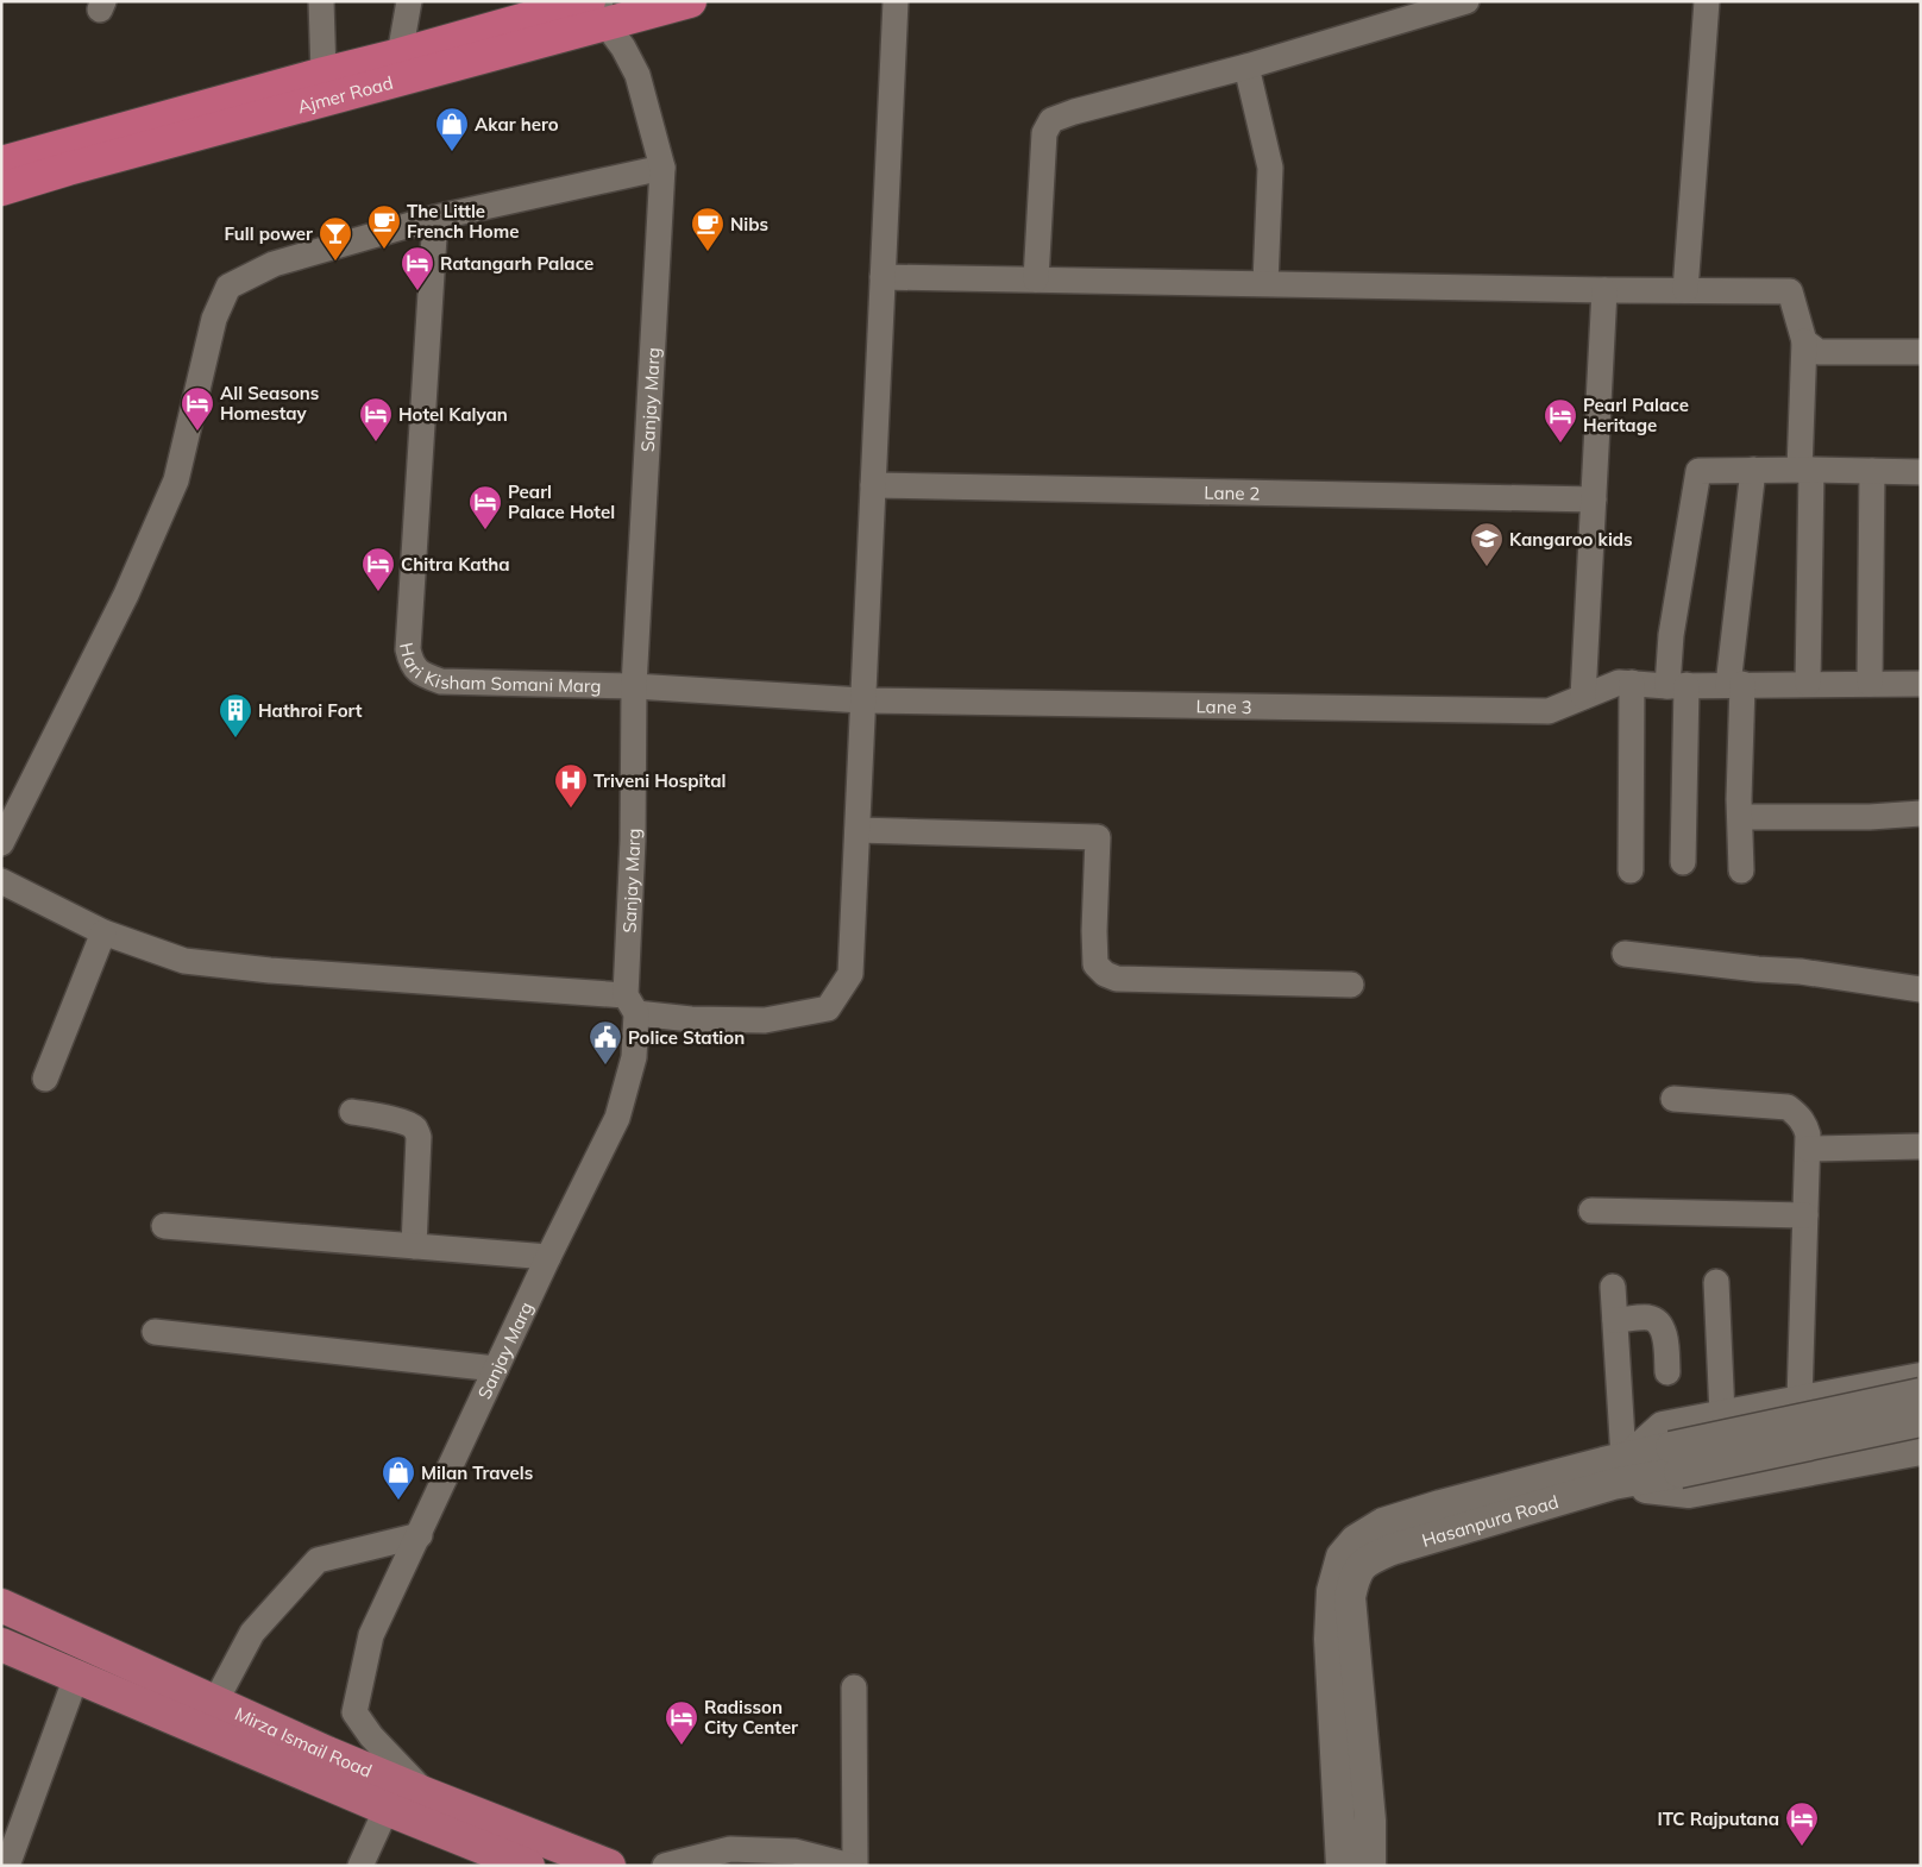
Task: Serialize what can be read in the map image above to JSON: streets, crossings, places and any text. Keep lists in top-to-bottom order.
{
  "streets": {
    "highway": ["Ajmer Road"],
    "main road": ["Mirza Ismail Road"],
    "street": [
      "Sanjay Marg",
      "Lane 2",
      "Hari Kisham Somani Marg",
      "Lane 3",
      "Hasanpura Road"
    ]
  },
  "crossings": [
    ["Ajmer Road", "Sanjay Marg"],
    ["Sanjay Marg", "Hari Kisham Somani Marg"],
    ["Sanjay Marg", "Mirza Ismail Road"],
    ["Hari Kisham Somani Marg", "Lane 3"]
  ],
  "places": {
    "shop": ["Akar hero", "Milan Travels"],
    "cafe": ["The Little French Home", "Nibs"],
    "bar": ["Full power"],
    "hotel": [
      "Ratangarh Palace",
      "All Seasons Homestay",
      "Hotel Kalyan",
      "Pearl Palace Heritage",
      "Pearl Palace Hotel",
      "Chitra Katha",
      "Radisson City Center",
      "ITC Rajputana"
    ],
    "school or university": ["Kangaroo kids"],
    "building": ["Hathroi Fort"],
    "hospital": ["Triveni Hospital"],
    "public building": ["Police Station"]
  }
}
